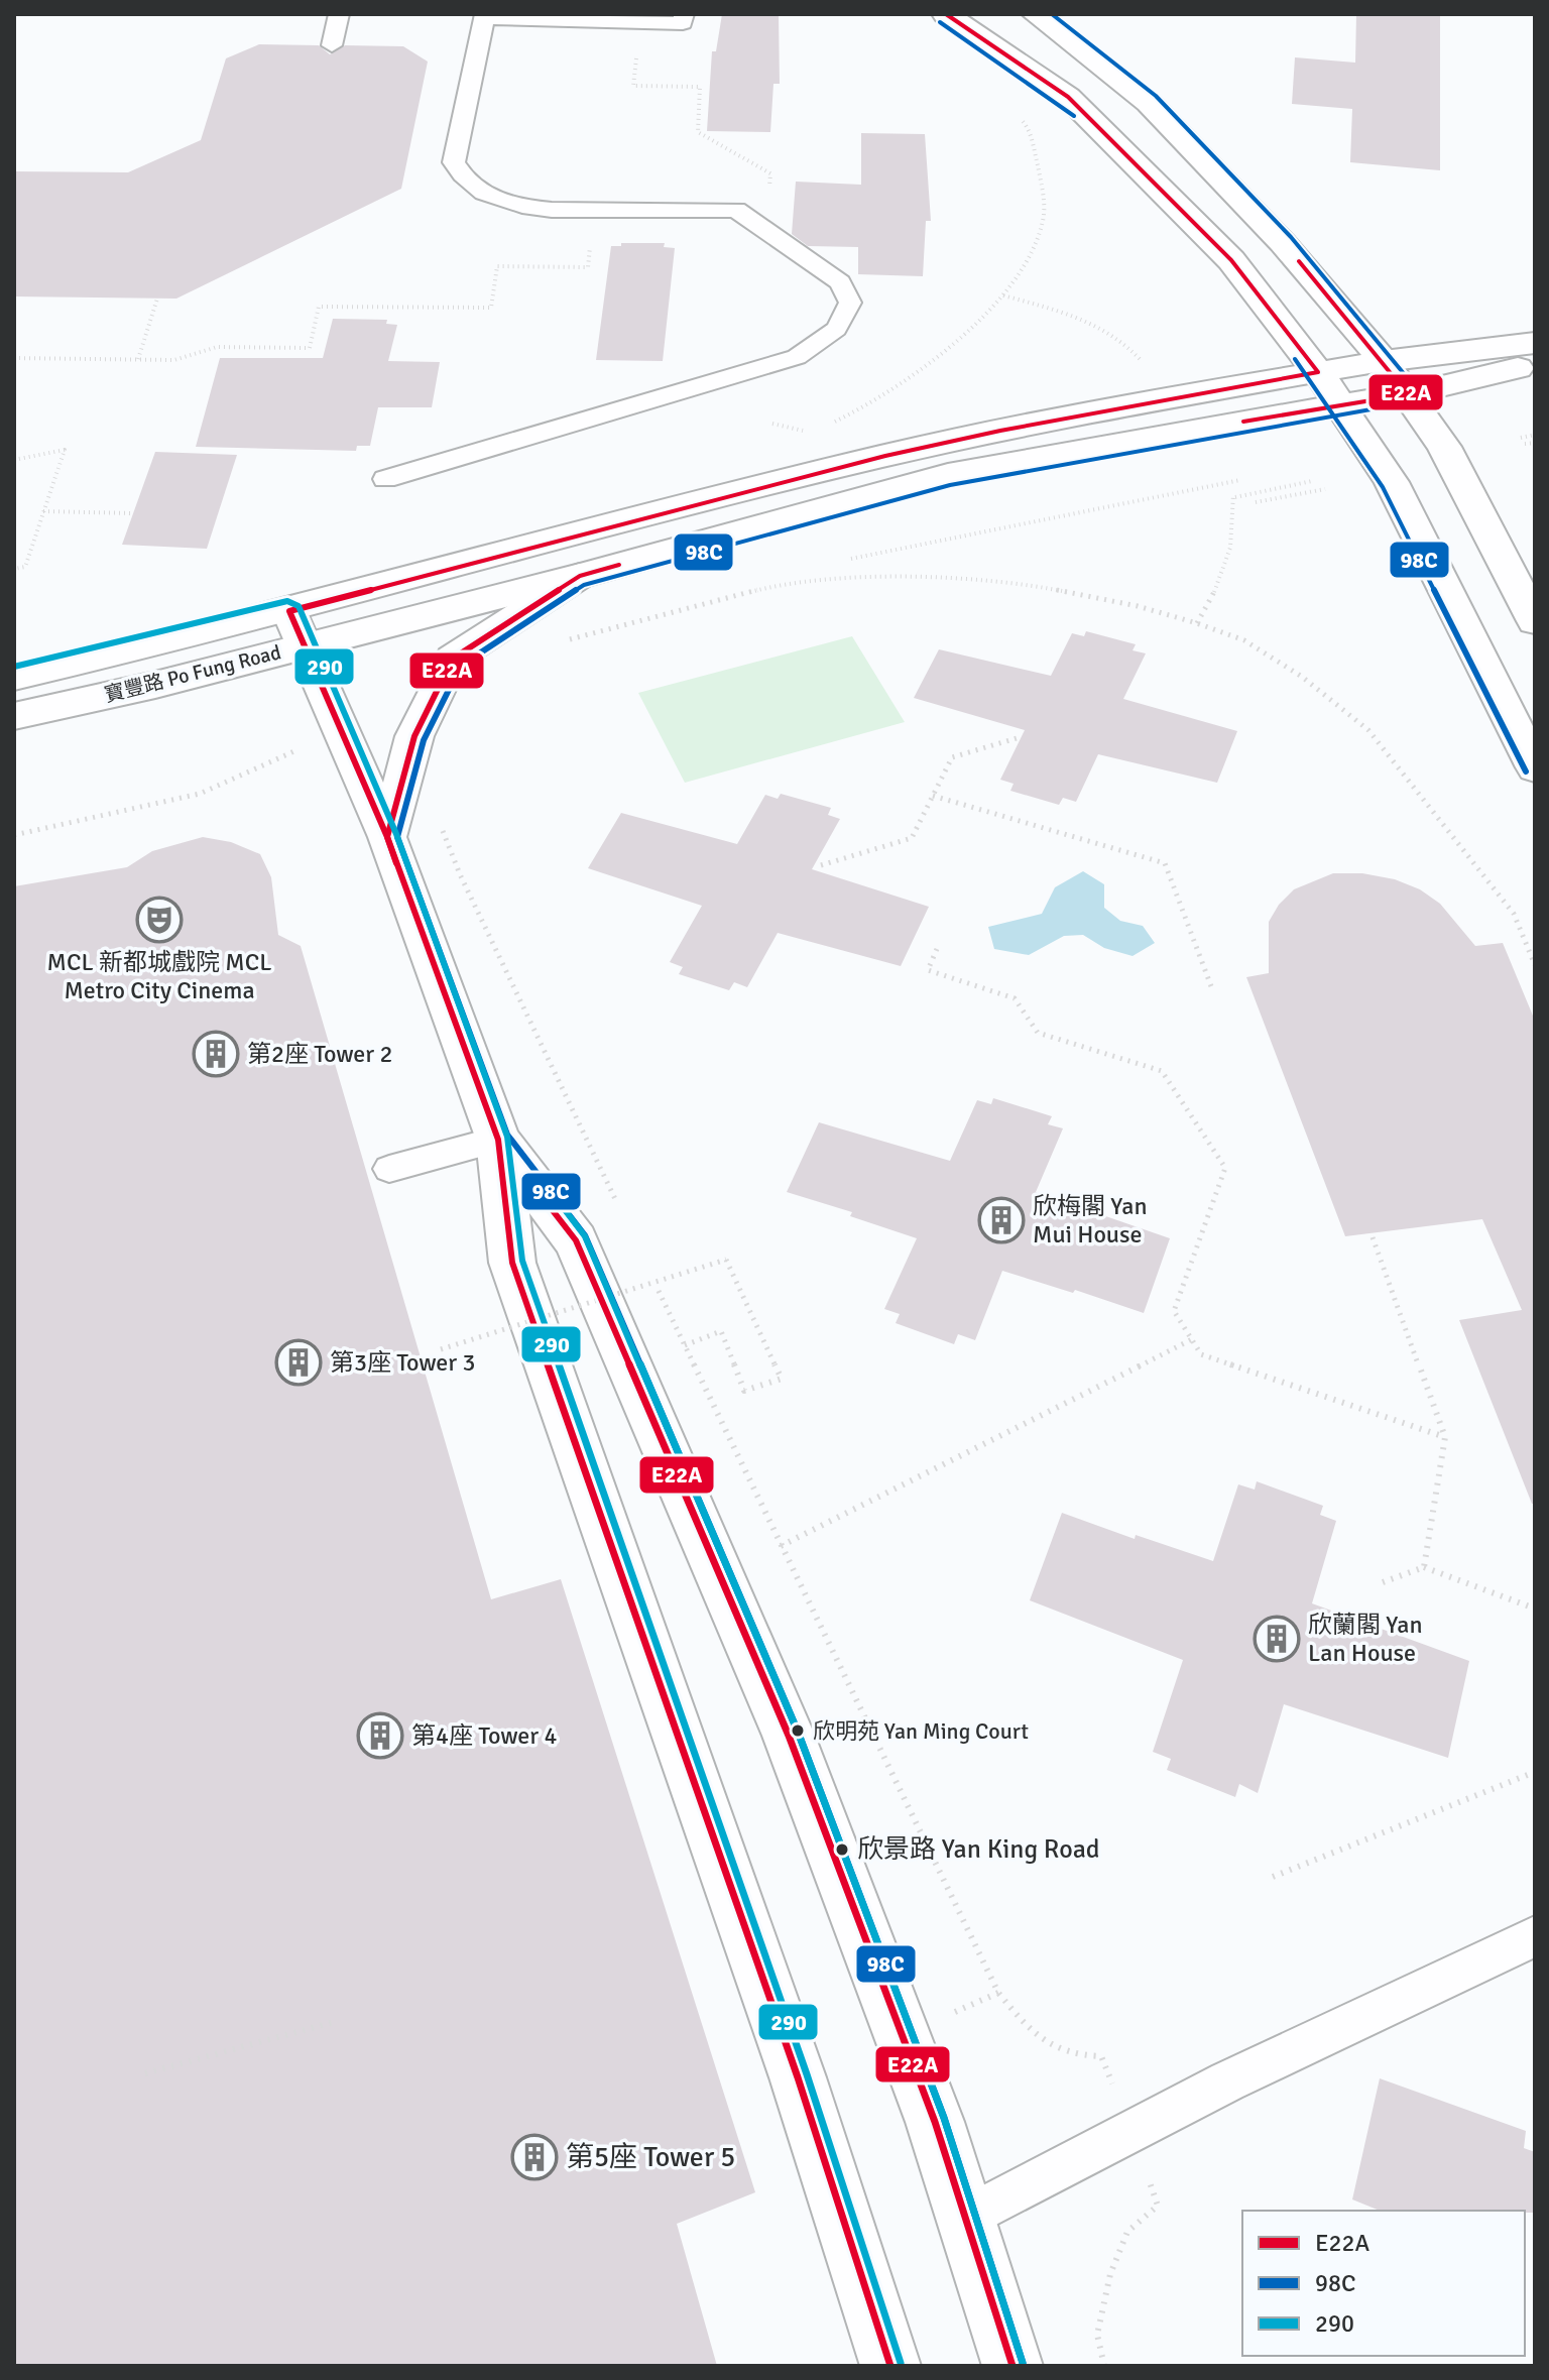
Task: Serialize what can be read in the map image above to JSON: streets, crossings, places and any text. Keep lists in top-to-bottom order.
{
  "streets": {
    "street": ["寶豐路 Po Fung Road"]
  },
  "places": {
    "theatre": ["MCL 新都城戲院 MCL Metro City Cinema"],
    "building": [
      "第2座 Tower 2",
      "欣梅閣 Yan Mui House",
      "第3座 Tower 3",
      "欣蘭閣 Yan Lan House",
      "第4座 Tower 4",
      "第5座 Tower 5"
    ],
    "other": ["欣明苑 Yan Ming Court", "欣景路 Yan King Road"]
  },
  "lines": ["transit line E22A", "transit line 98C", "transit line 290"],
  "legend": ["E22A", "98C", "290"]
}
